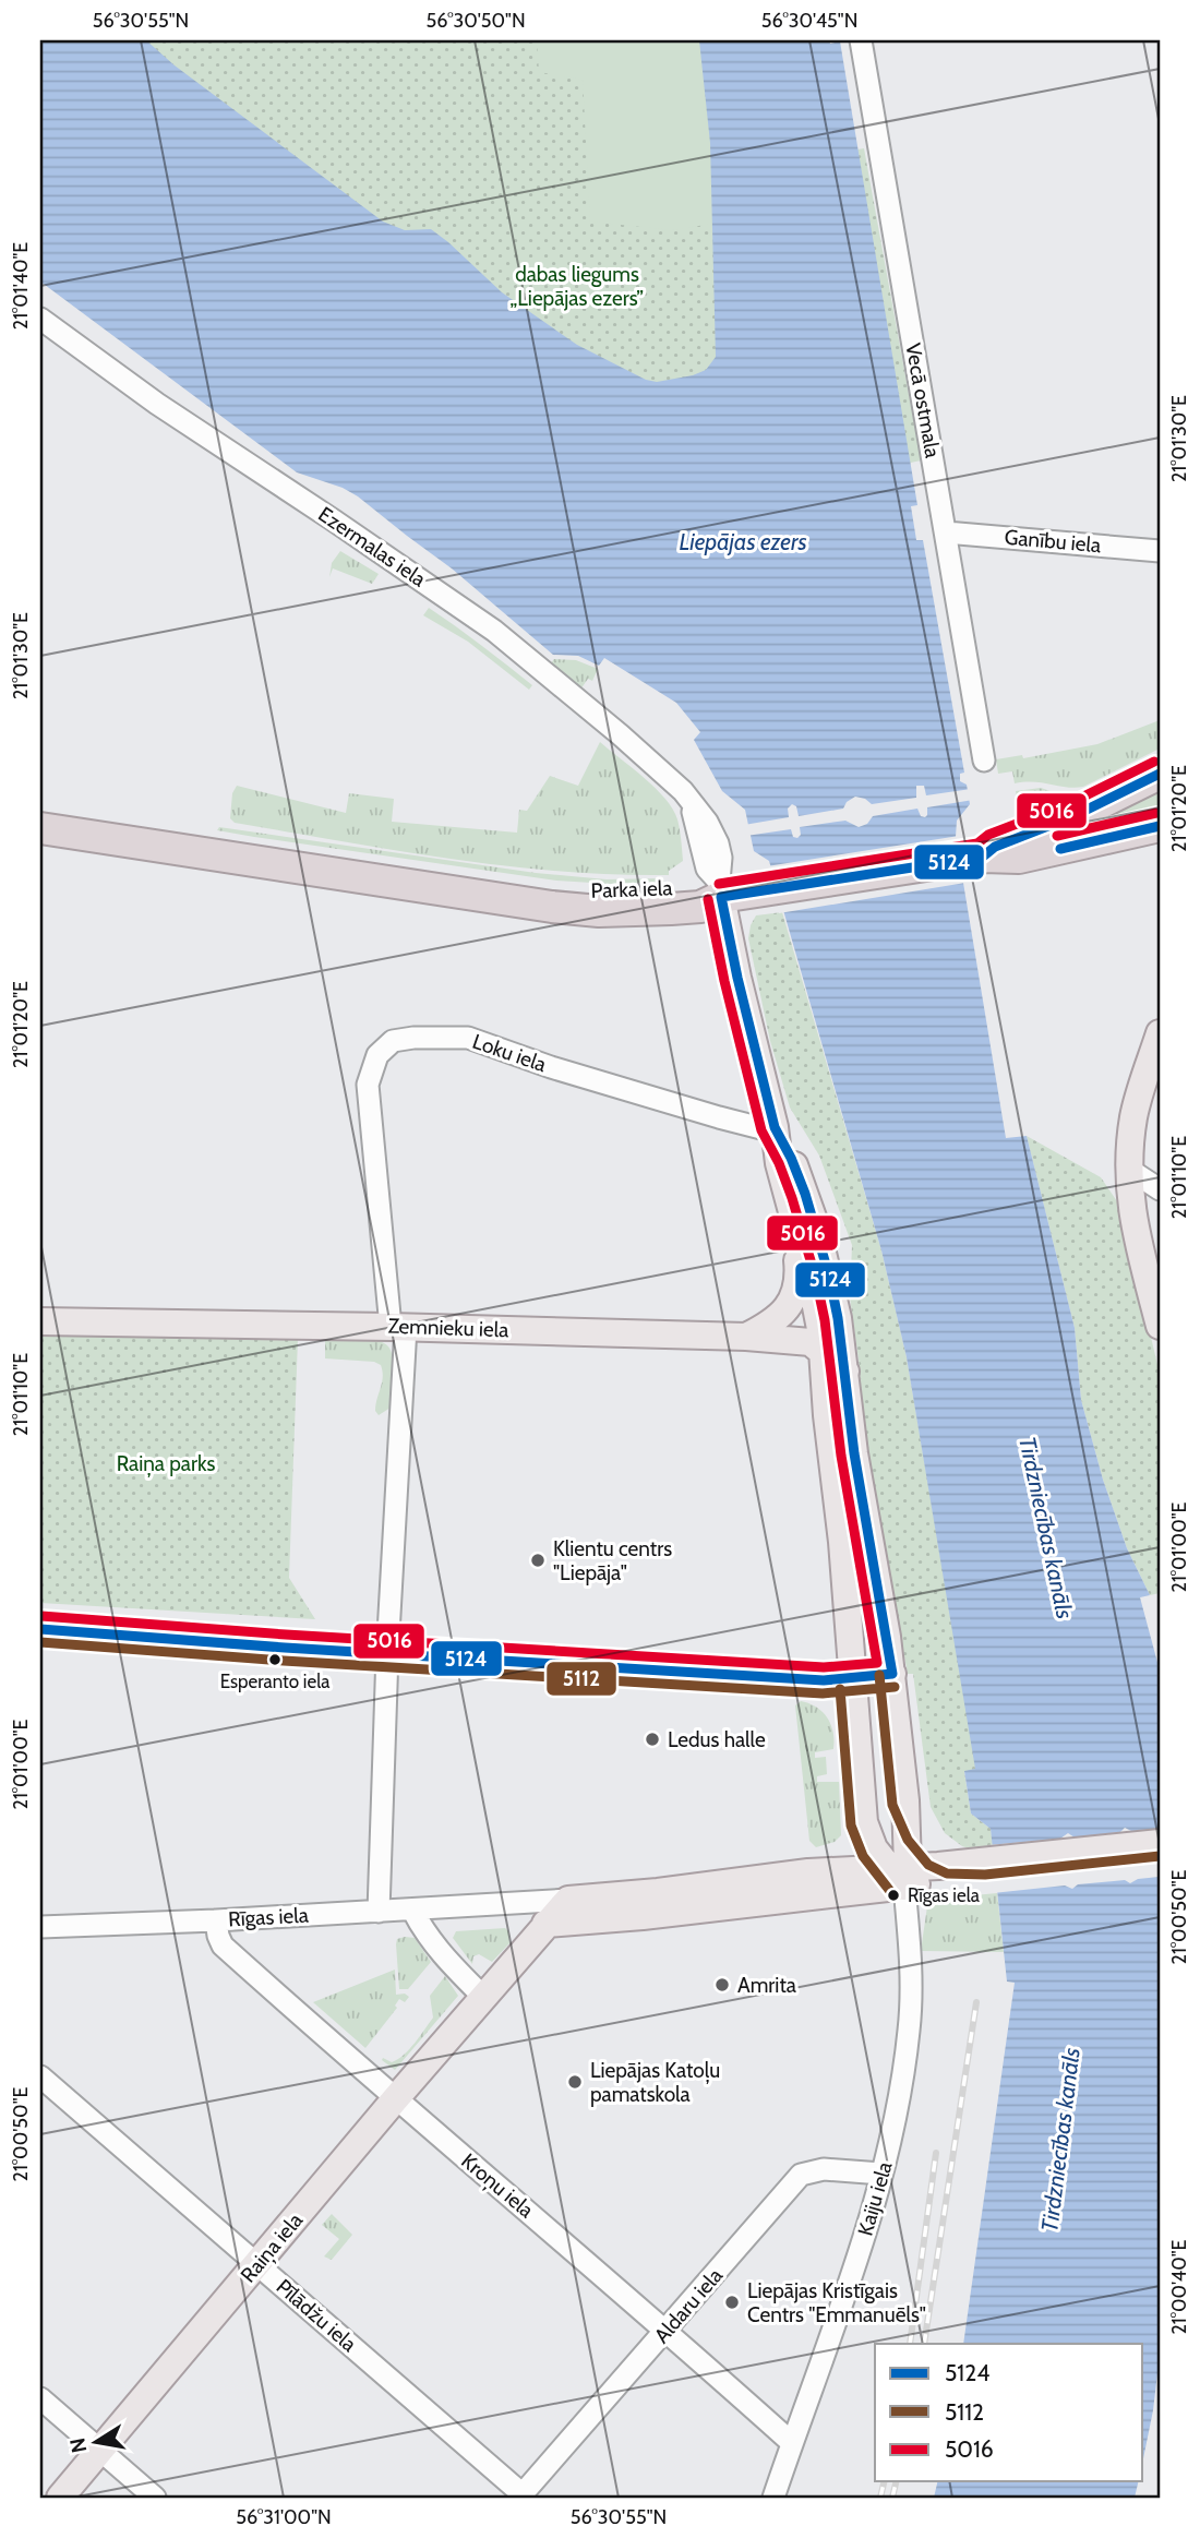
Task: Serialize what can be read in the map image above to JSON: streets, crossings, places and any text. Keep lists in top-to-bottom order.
{
  "streets": {
    "highway": ["Parka iela"],
    "main road": ["Zemnieku iela", "Rīgas iela", "Raiņa iela"],
    "street": [
      "Vecā ostmala",
      "Ganību iela",
      "Ezermalas iela",
      "Loku iela",
      "Kroņu iela",
      "Kaiju iela",
      "Aldaru iela",
      "Pīlādžu iela"
    ]
  },
  "crossings": [
    ["Vecā ostmala", "Ganību iela"],
    ["Ezermalas iela", "Parka iela"],
    ["Loku iela", "Zemnieku iela"],
    ["Rīgas iela", "Kroņu iela"],
    ["Rīgas iela", "Kaiju iela"],
    ["Rīgas iela", "Raiņa iela"],
    ["Kroņu iela", "Kaiju iela"],
    ["Kroņu iela", "Raiņa iela"],
    ["Kroņu iela", "Aldaru iela"],
    ["Kaiju iela", "Aldaru iela"],
    ["Raiņa iela", "Pīlādžu iela"],
    ["Aldaru iela", "Pīlādžu iela"]
  ],
  "water": ["Liepājas ezers", "Tirdzniecības kanāls"],
  "parks": ["dabas liegums „Liepājas ezers”", "Raiņa parks"],
  "places": [
    "Klientu centrs \"Liepāja\"",
    "Esperanto iela",
    "Ledus halle",
    "Rīgas iela",
    "Amrita",
    "Liepājas Katoļu pamatskola",
    "Liepājas Kristīgais Centrs \"Emmanuēls\""
  ],
  "lines": ["transit line 5016", "transit line 5124", "transit line 5112"],
  "legend": ["5124", "5112", "5016"],
  "north": "left",
  "coordinates": [
    "56°30'55\"N",
    "56°30'50\"N",
    "56°30'45\"N",
    "21°01'40\"E",
    "21°01'30\"E",
    "21°01'20\"E",
    "21°01'10\"E",
    "21°01'00\"E",
    "21°00'50\"E",
    "21°00'40\"E",
    "56°31'00\"N"
  ]
}
